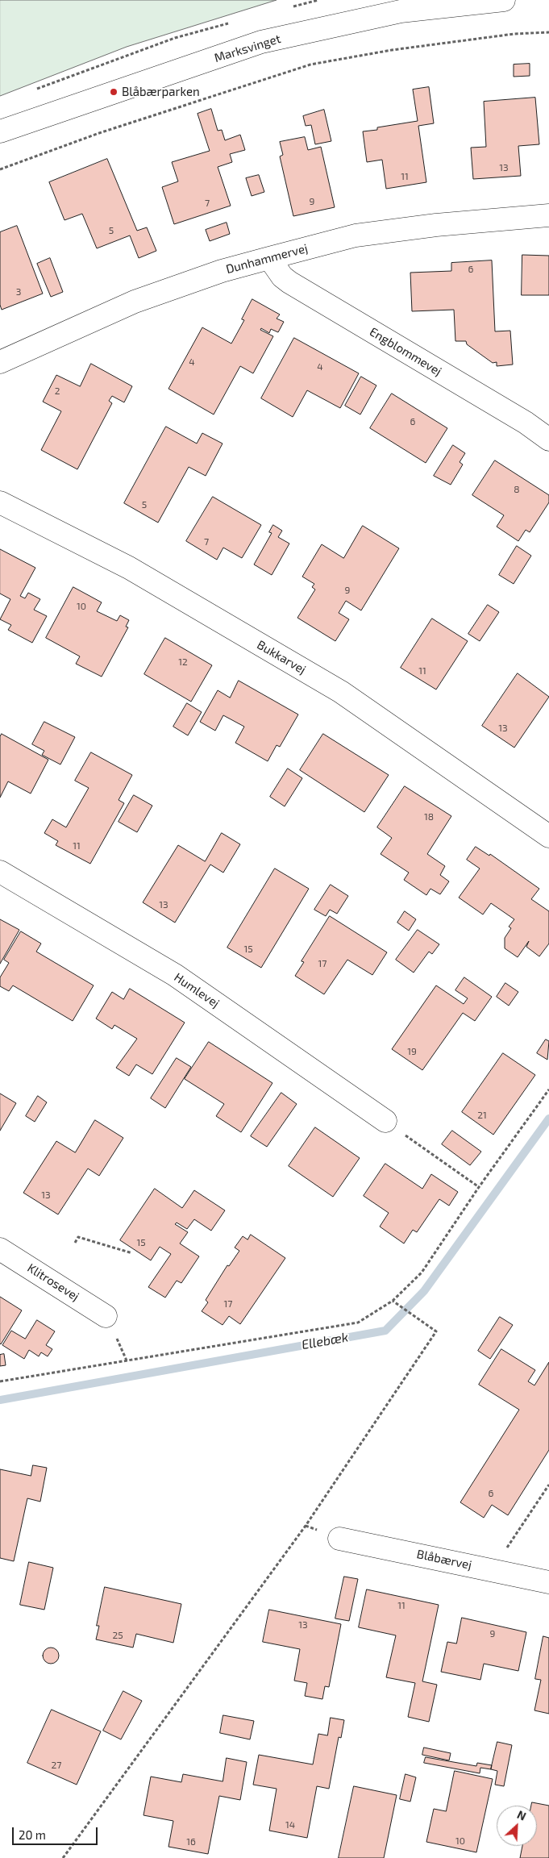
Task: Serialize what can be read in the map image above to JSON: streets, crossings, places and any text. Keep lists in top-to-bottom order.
{
  "streets": {
    "street": [
      "Marksvinget",
      "Dunhammervej",
      "Engblommevej",
      "Bukkarvej",
      "Humlevej",
      "Klitrosevej",
      "Blåbærvej"
    ]
  },
  "crossings": [
    ["Dunhammervej", "Engblommevej"]
  ],
  "water": ["Ellebæk"],
  "places": ["Blåbærparken"],
  "house_numbers": [
    "13",
    "11",
    "9",
    "7",
    "5",
    "6",
    "3",
    "4",
    "4",
    "2",
    "6",
    "8",
    "5",
    "7",
    "9",
    "10",
    "12",
    "11",
    "13",
    "18",
    "11",
    "13",
    "15",
    "17",
    "19",
    "21",
    "13",
    "15",
    "17",
    "6",
    "11",
    "13",
    "9",
    "25",
    "27",
    "14",
    "10",
    "16"
  ],
  "scale_bar": "20 m",
  "north": "top right"
}
